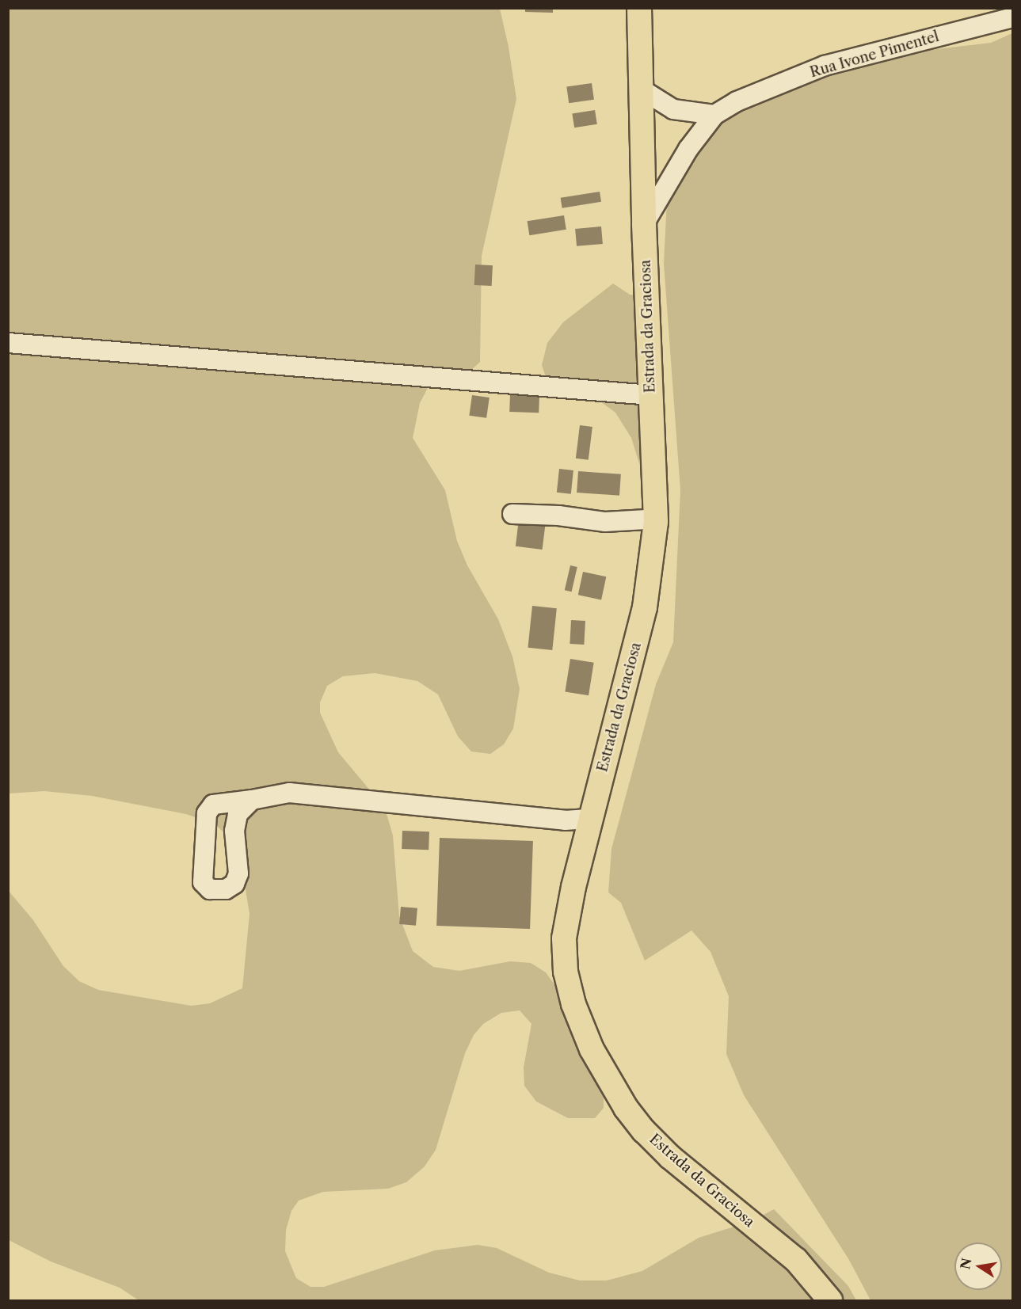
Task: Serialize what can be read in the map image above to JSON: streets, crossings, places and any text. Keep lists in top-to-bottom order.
{
  "streets": {
    "main road": ["Estrada da Graciosa"],
    "street": ["Rua Ivone Pimentel"]
  },
  "crossings": [
    ["Rua Ivone Pimentel", "Estrada da Graciosa"]
  ],
  "north": "left"
}
